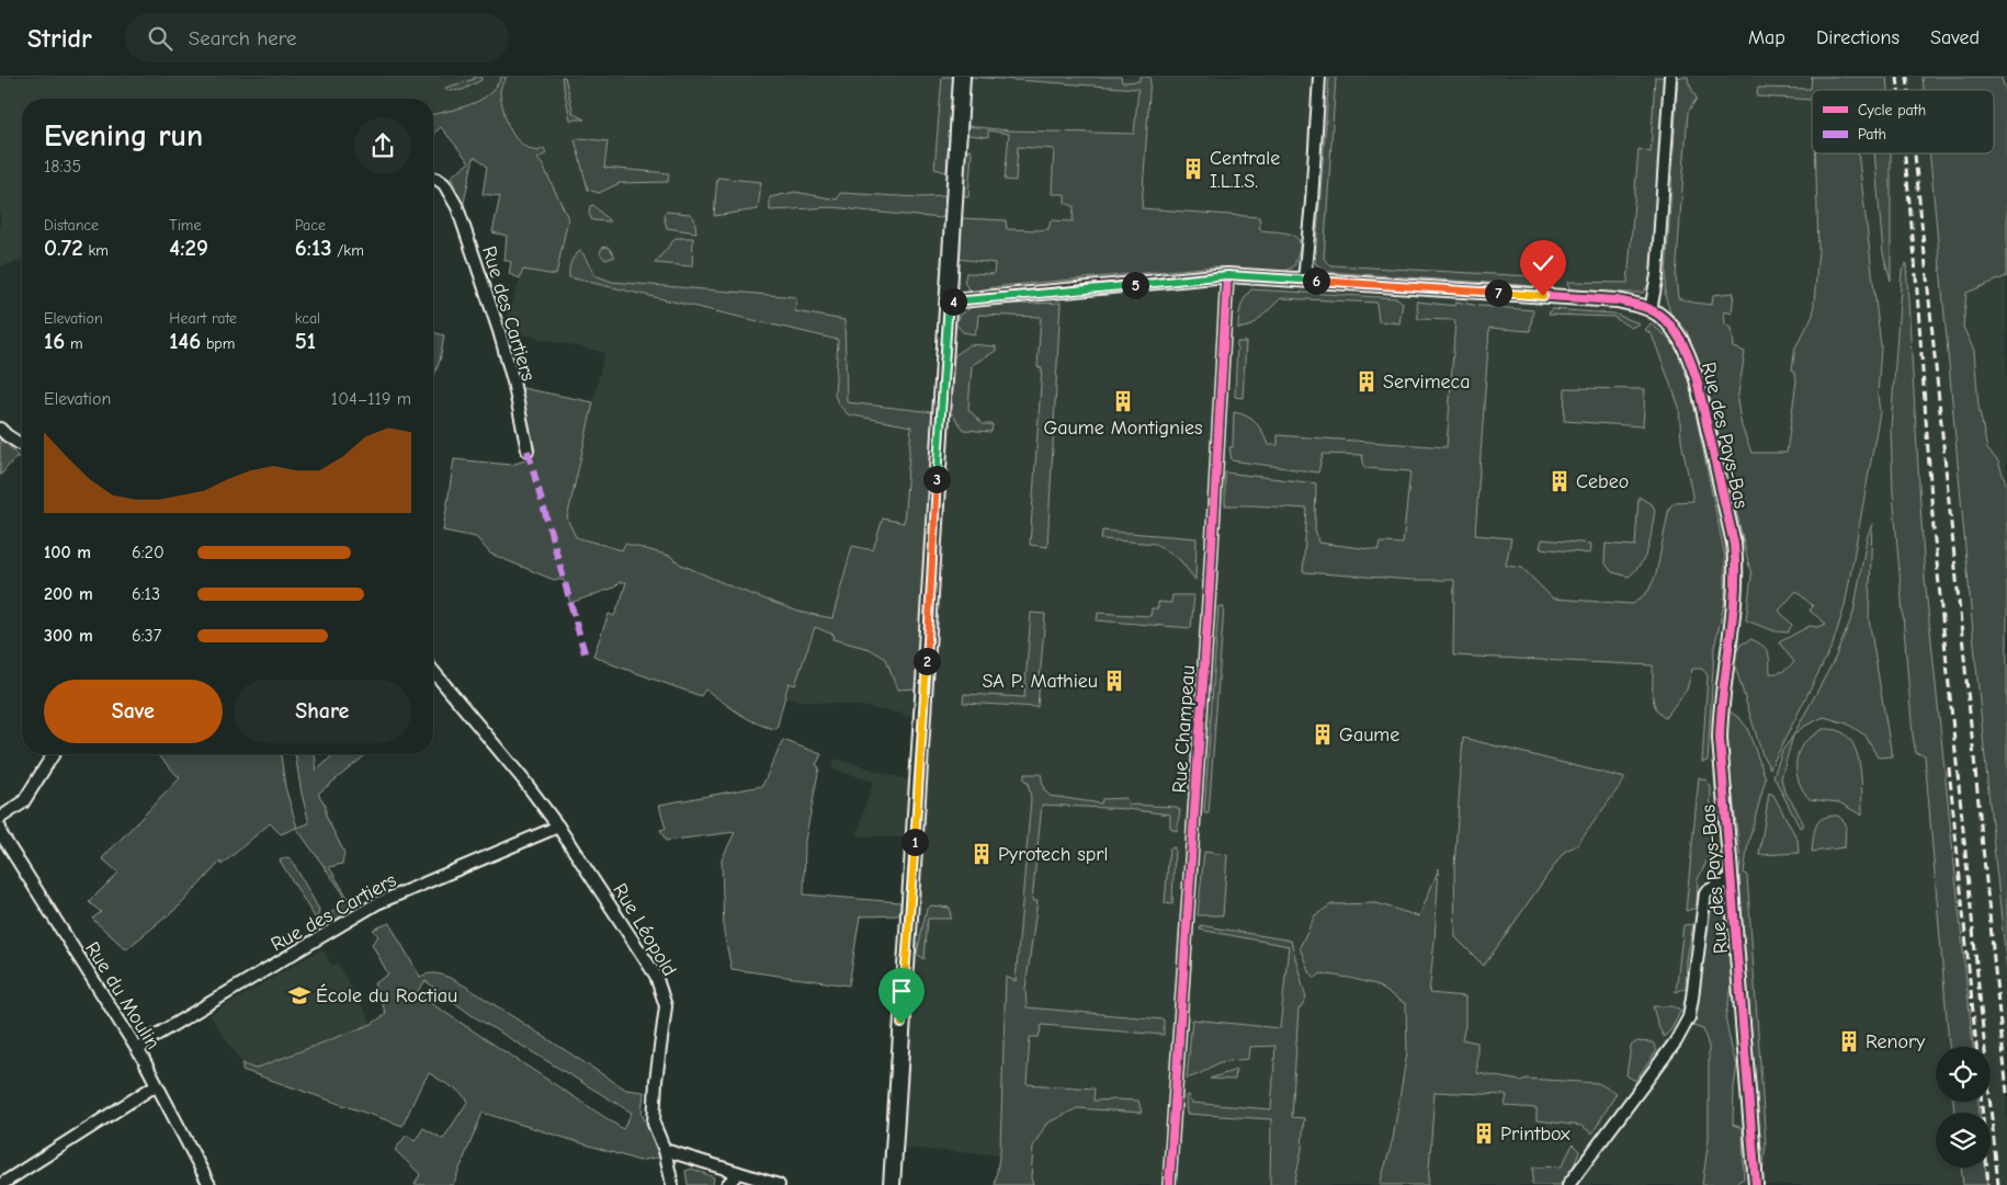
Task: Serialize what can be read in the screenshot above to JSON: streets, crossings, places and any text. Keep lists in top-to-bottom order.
{
  "streets": {
    "street": [
      "Rue des Cartiers",
      "Rue des Pays-Bas",
      "Rue Champeau",
      "Rue Léopold",
      "Rue du Moulin"
    ]
  },
  "crossings": [
    ["Rue des Cartiers", "Rue Léopold"],
    ["Rue des Cartiers", "Rue du Moulin"],
    ["Rue des Pays-Bas", "Rue Champeau"]
  ],
  "places": {
    "building": [
      "Centrale I.L.I.S.",
      "Servimeca",
      "Gaume Montignies",
      "Cebeo",
      "SA P. Mathieu",
      "Gaume",
      "Pyrotech sprl",
      "Renory",
      "Printbox"
    ],
    "school or university": ["École du Roctiau"]
  },
  "legend": ["Cycle path", "Path"],
  "page": {
    "header": "Stridr",
    "search": "Search here",
    "nav": ["Map", "Directions", "Saved"],
    "heading": ["Evening run", "18:35"],
    "stats": [
      ["Distance", "0.72 km"],
      ["Time", "4:29"],
      ["Pace", "6:13 /km"],
      ["Elevation", "16 m"],
      ["Heart rate", "146 bpm"],
      ["kcal", "51"]
    ],
    "pins": [
      "6",
      "5",
      "7",
      "4",
      "3",
      "2",
      "1"
    ],
    "chart": ["Elevation", "104–119 m"],
    "list": [
      {
        "name": "100 m",
        "note": "6:20"
      },
      {
        "name": "200 m",
        "note": "6:13"
      },
      {
        "name": "300 m",
        "note": "6:37"
      }
    ],
    "buttons": ["Save", "Share"]
  }
}
